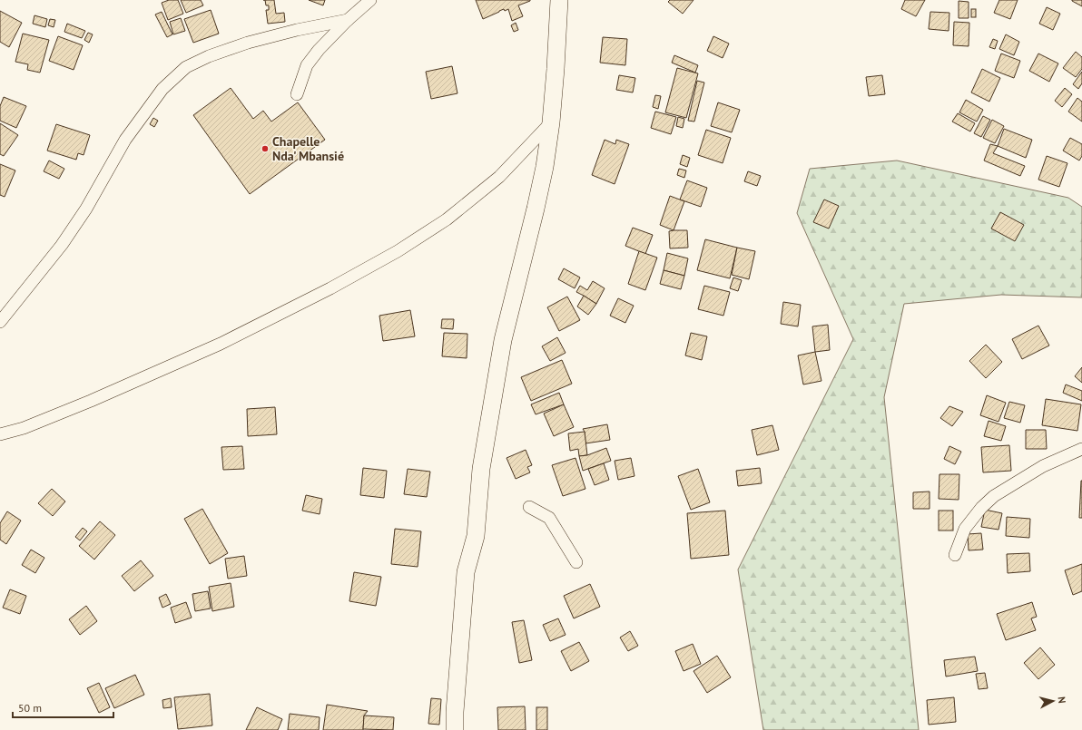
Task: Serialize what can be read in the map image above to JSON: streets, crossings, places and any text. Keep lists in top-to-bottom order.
{
  "places": ["Chapelle Nda' Mbansié"],
  "scale_bar": "50 m",
  "north": "right"
}
